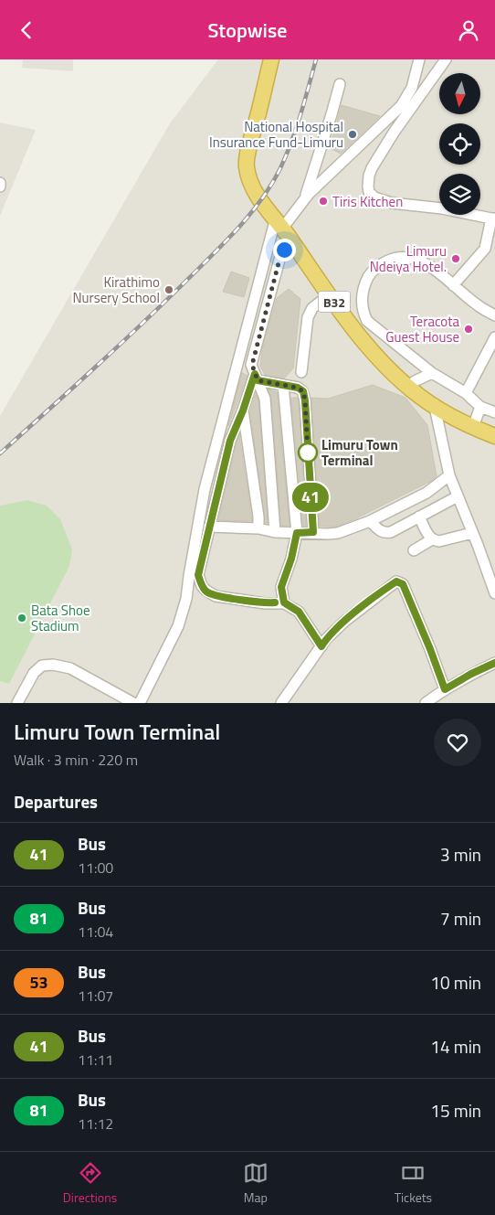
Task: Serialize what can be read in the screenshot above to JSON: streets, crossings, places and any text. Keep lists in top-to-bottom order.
{
  "streets": {
    "highway": ["B32"]
  },
  "places": [
    "National Hospital Insurance Fund-Limuru",
    "Tiris Kitchen",
    "Limuru Ndeiya Hotel.",
    "Kirathimo Nursery School",
    "Teracota Guest House",
    "Limuru Town Terminal",
    "Bata Shoe Stadium"
  ],
  "lines": ["bus line 41"],
  "north": "bottom",
  "page": {
    "header": "Stopwise",
    "on_map": "41",
    "heading": [
      ["Limuru Town Terminal", "Walk · 3 min · 220 m"],
      "Departures"
    ],
    "list": [
      {
        "mark": "41",
        "name": "Bus",
        "note": "11:00",
        "value": "3 min"
      },
      {
        "mark": "81",
        "name": "Bus",
        "note": "11:04",
        "value": "7 min"
      },
      {
        "mark": "53",
        "name": "Bus",
        "note": "11:07",
        "value": "10 min"
      },
      {
        "mark": "41",
        "name": "Bus",
        "note": "11:11",
        "value": "14 min"
      },
      {
        "mark": "81",
        "name": "Bus",
        "note": "11:12",
        "value": "15 min"
      }
    ],
    "tabs": ["Directions", "Map", "Tickets"]
  }
}
